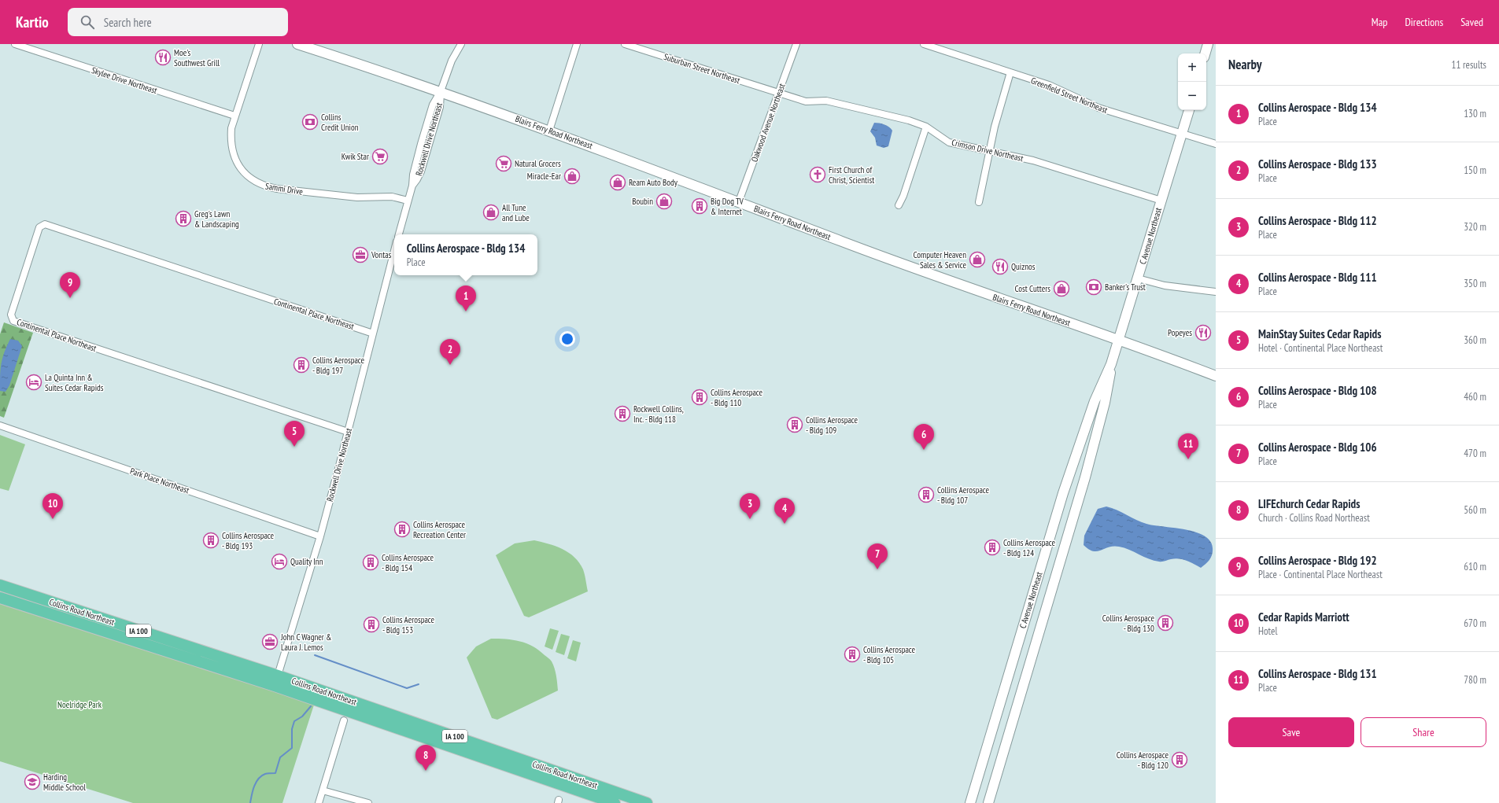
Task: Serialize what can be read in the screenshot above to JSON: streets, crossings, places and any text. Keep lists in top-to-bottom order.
{
  "streets": {
    "highway": ["Collins Road Northeast", "IA 100"],
    "main road": ["Blairs Ferry Road Northeast", "C Avenue Northeast"],
    "street": [
      "Suburban Street Northeast",
      "Skylee Drive Northeast",
      "Greenfield Street Northeast",
      "Oakwood Avenue Northeast",
      "Rockwell Drive Northeast",
      "Crimson Drive Northeast",
      "Sammi Drive",
      "Continental Place Northeast",
      "Park Place Northeast"
    ]
  },
  "crossings": [
    ["Suburban Street Northeast", "Oakwood Avenue Northeast"],
    ["Suburban Street Northeast", "Crimson Drive Northeast"],
    ["Skylee Drive Northeast", "Sammi Drive"],
    ["Greenfield Street Northeast", "C Avenue Northeast"],
    ["Oakwood Avenue Northeast", "Blairs Ferry Road Northeast"],
    ["Oakwood Avenue Northeast", "Crimson Drive Northeast"],
    ["Blairs Ferry Road Northeast", "Rockwell Drive Northeast"],
    ["Blairs Ferry Road Northeast", "C Avenue Northeast"],
    ["Rockwell Drive Northeast", "Sammi Drive"],
    ["Rockwell Drive Northeast", "Continental Place Northeast"],
    ["Rockwell Drive Northeast", "Park Place Northeast"],
    ["Rockwell Drive Northeast", "Collins Road Northeast"],
    ["Crimson Drive Northeast", "C Avenue Northeast"]
  ],
  "parks": ["Noelridge Park"],
  "places": {
    "restaurant": ["Moe's Southwest Grill", "Quiznos", "Popeyes"],
    "bank": ["Collins Credit Union", "Banker's Trust"],
    "supermarket": ["Kwik Star", "Natural Grocers"],
    "church": ["First Church of Christ, Scientist"],
    "shop": [
      "Miracle-Ear",
      "Ream Auto Body",
      "Boubin",
      "All Tune and Lube",
      "Computer Heaven Sales & Service",
      "Cost Cutters"
    ],
    "building": [
      "Big Dog TV & Internet",
      "Greg's Lawn & Landscaping",
      "Collins Aerospace - Bldg 197",
      "Collins Aerospace - Bldg 110",
      "Rockwell Collins, Inc. - Bldg 118",
      "Collins Aerospace - Bldg 109",
      "Collins Aerospace - Bldg 107",
      "Collins Aerospace Recreation Center",
      "Collins Aerospace - Bldg 193",
      "Collins Aerospace - Bldg 124",
      "Collins Aerospace - Bldg 154",
      "Collins Aerospace - Bldg 130",
      "Collins Aerospace - Bldg 153",
      "Collins Aerospace - Bldg 105",
      "Collins Aerospace - Bldg 120"
    ],
    "office": ["Vontas", "John C Wagner & Laura J. Lemos"],
    "hotel": ["La Quinta Inn & Suites Cedar Rapids", "Quality Inn"],
    "school or university": ["Harding Middle School"]
  },
  "page": {
    "header": "Kartio",
    "search": "Search here",
    "nav": ["Map", "Directions", "Saved"],
    "heading": ["Nearby", "11 results"],
    "map_buttons": ["+", "−"],
    "list": [
      {
        "mark": "1",
        "name": "Collins Aerospace - Bldg 134",
        "note": "Place",
        "value": "130 m"
      },
      {
        "mark": "2",
        "name": "Collins Aerospace - Bldg 133",
        "note": "Place",
        "value": "150 m"
      },
      {
        "mark": "3",
        "name": "Collins Aerospace - Bldg 112",
        "note": "Place",
        "value": "320 m"
      },
      {
        "mark": "4",
        "name": "Collins Aerospace - Bldg 111",
        "note": "Place",
        "value": "350 m"
      },
      {
        "mark": "5",
        "name": "MainStay Suites Cedar Rapids",
        "note": "Hotel · Continental Place Northeast",
        "value": "360 m"
      },
      {
        "mark": "6",
        "name": "Collins Aerospace - Bldg 108",
        "note": "Place",
        "value": "460 m"
      },
      {
        "mark": "7",
        "name": "Collins Aerospace - Bldg 106",
        "note": "Place",
        "value": "470 m"
      },
      {
        "mark": "8",
        "name": "LIFEchurch Cedar Rapids",
        "note": "Church · Collins Road Northeast",
        "value": "560 m"
      },
      {
        "mark": "9",
        "name": "Collins Aerospace - Bldg 192",
        "note": "Place · Continental Place Northeast",
        "value": "610 m"
      },
      {
        "mark": "10",
        "name": "Cedar Rapids Marriott",
        "note": "Hotel",
        "value": "670 m"
      },
      {
        "mark": "11",
        "name": "Collins Aerospace - Bldg 131",
        "note": "Place",
        "value": "780 m"
      }
    ],
    "popup": ["Collins Aerospace - Bldg 134", "Place"],
    "pins": [
      "9",
      "1",
      "2",
      "5",
      "6",
      "11",
      "3",
      "10",
      "4",
      "7",
      "8"
    ],
    "buttons": ["Save", "Share"]
  }
}
